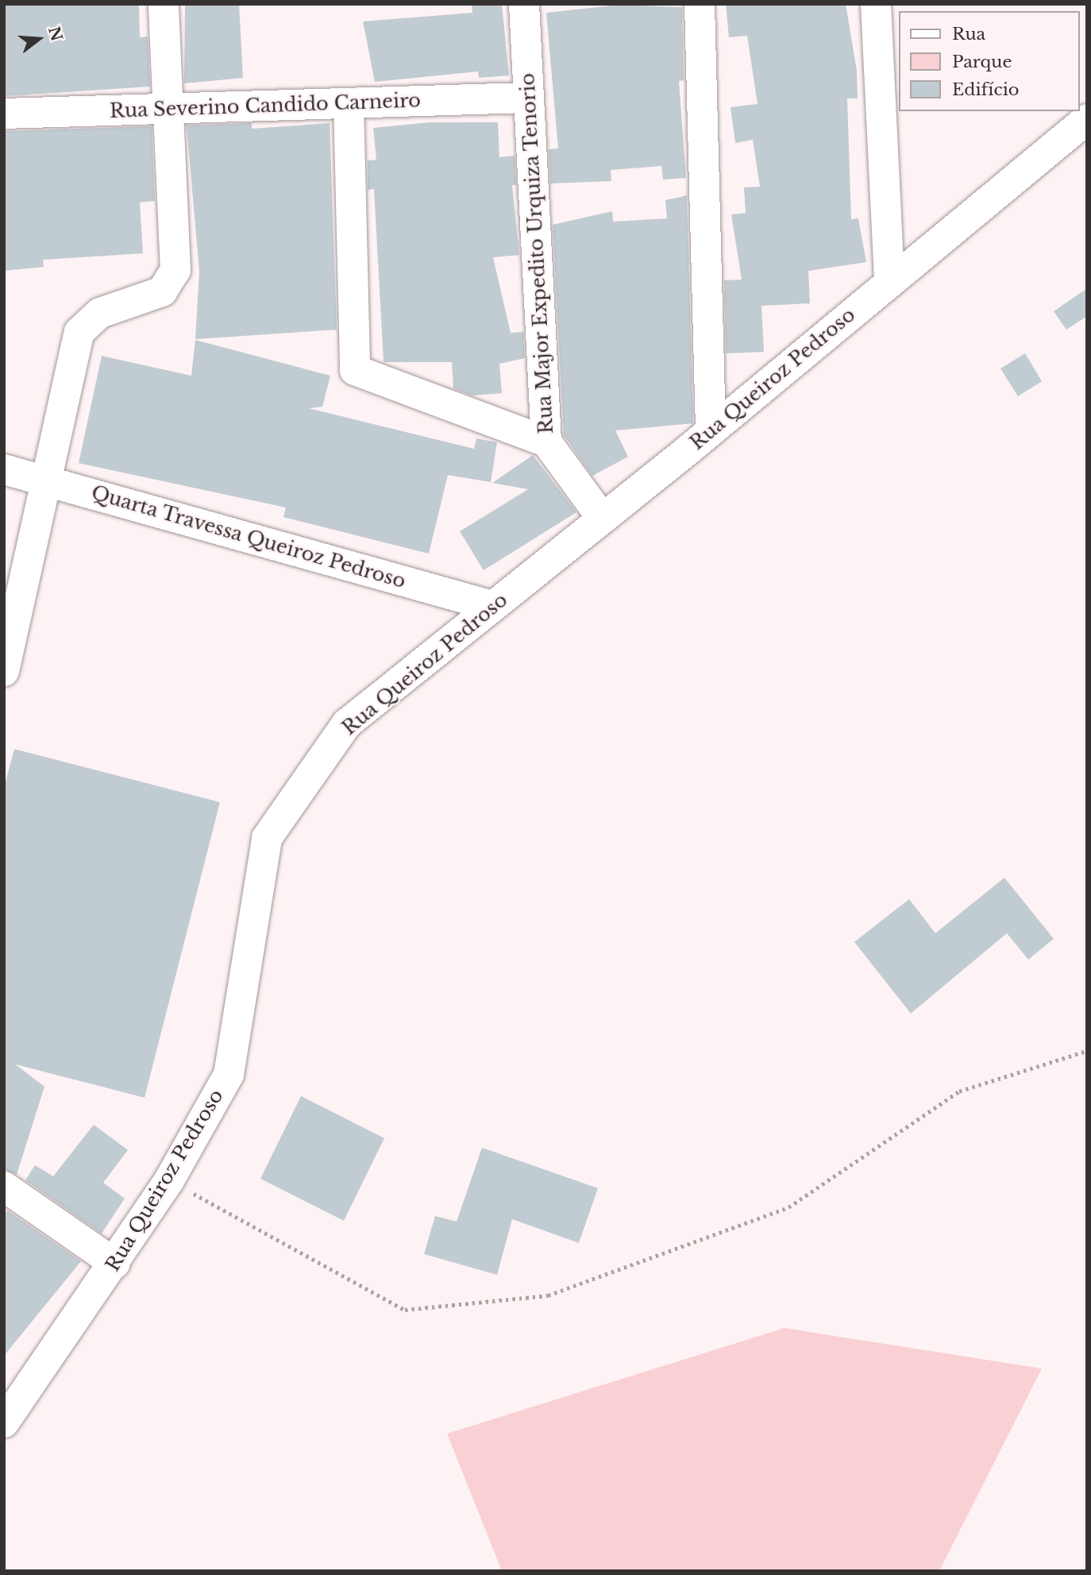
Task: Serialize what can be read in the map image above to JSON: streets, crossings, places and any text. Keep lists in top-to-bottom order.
{
  "streets": {
    "street": [
      "Rua Severino Candido Carneiro",
      "Rua Major Expedito Urquiza Tenorio",
      "Rua Queiroz Pedroso",
      "Quarta Travessa Queiroz Pedroso"
    ]
  },
  "crossings": [
    ["Rua Severino Candido Carneiro", "Rua Major Expedito Urquiza Tenorio"],
    ["Rua Major Expedito Urquiza Tenorio", "Rua Queiroz Pedroso"],
    ["Rua Queiroz Pedroso", "Quarta Travessa Queiroz Pedroso"]
  ],
  "legend": ["Rua", "Parque", "Edifício"],
  "north": "right"
}
